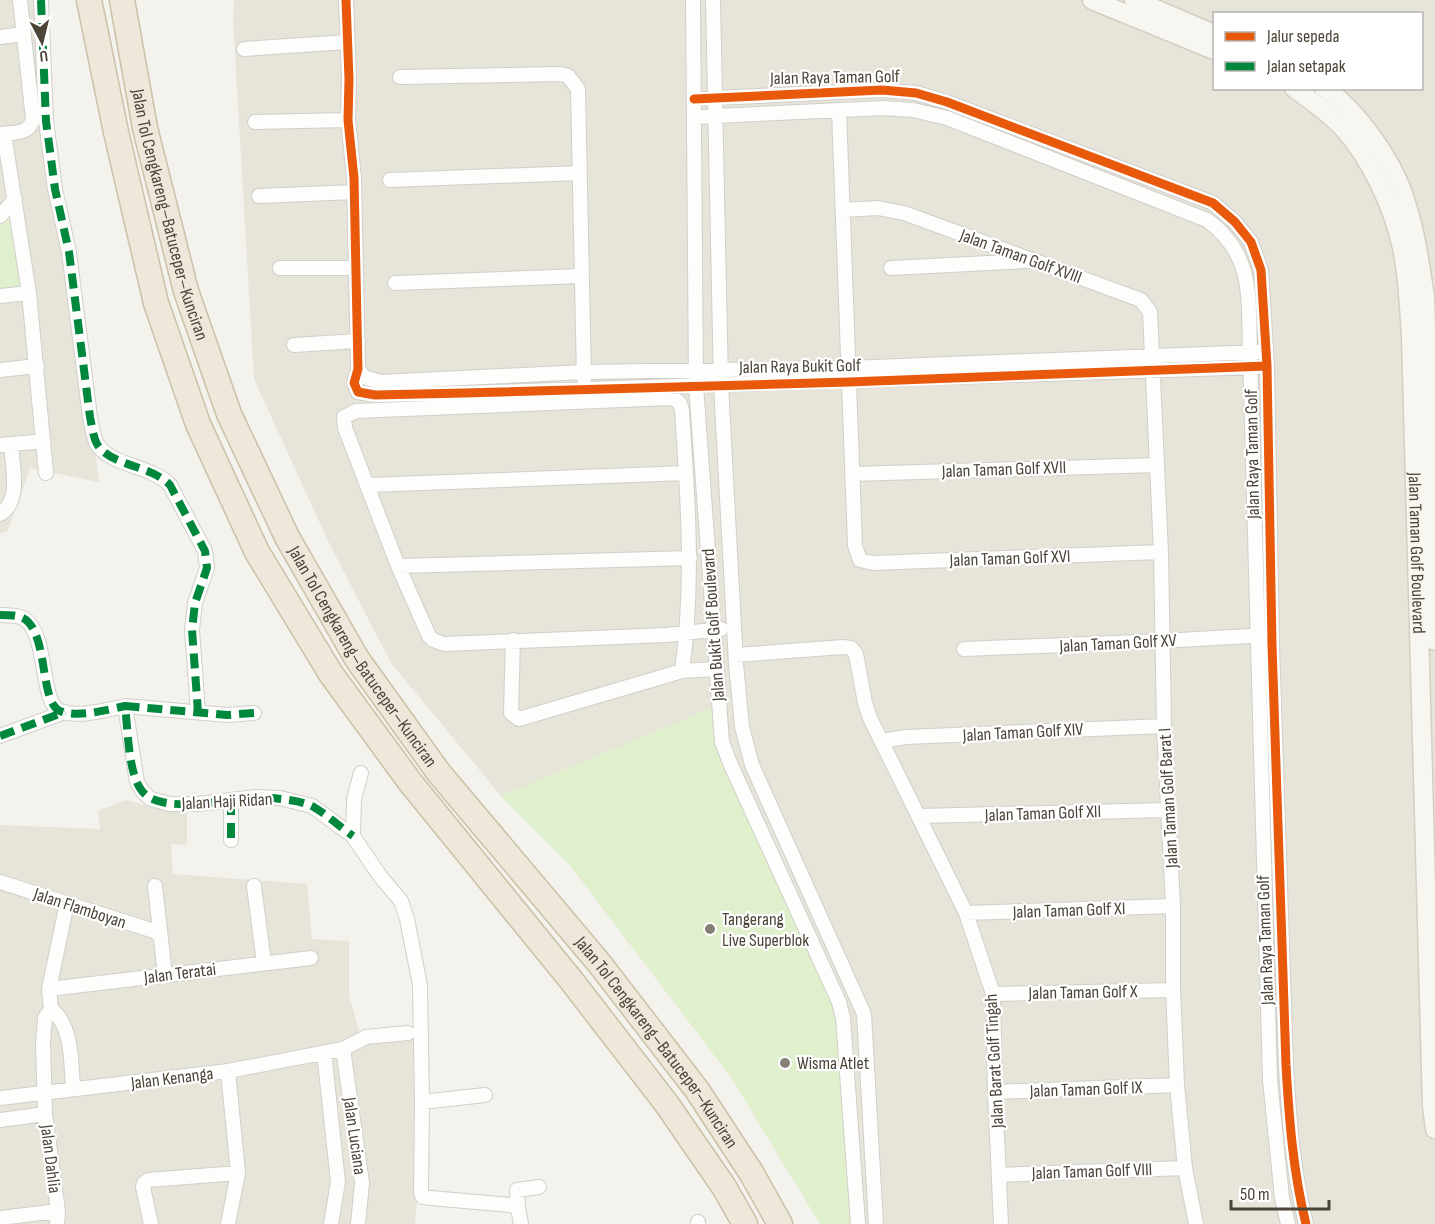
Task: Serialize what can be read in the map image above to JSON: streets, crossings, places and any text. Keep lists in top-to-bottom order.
{
  "streets": {
    "highway": ["Jalan Tol Cengkareng–Batuceper–Kunciran"],
    "street": [
      "Jalan Raya Taman Golf",
      "Jalan Taman Golf XVIII",
      "Jalan Raya Bukit Golf",
      "Jalan Taman Golf XVII",
      "Jalan Taman Golf Boulevard",
      "Jalan Taman Golf XVI",
      "Jalan Bukit Golf Boulevard",
      "Jalan Taman Golf XV",
      "Jalan Taman Golf XIV",
      "Jalan Taman Golf Barat I",
      "Jalan Haji Ridan",
      "Jalan Taman Golf XII",
      "Jalan Flamboyan",
      "Jalan Taman Golf XI",
      "Jalan Teratai",
      "Jalan Taman Golf X",
      "Jalan Barat Golf Tingah",
      "Jalan Kenanga",
      "Jalan Taman Golf IX",
      "Jalan Luciana",
      "Jalan Dahlia",
      "Jalan Taman Golf VIII"
    ]
  },
  "crossings": [
    ["Jalan Raya Taman Golf", "Jalan Raya Bukit Golf"],
    ["Jalan Raya Taman Golf", "Jalan Bukit Golf Boulevard"],
    ["Jalan Raya Taman Golf", "Jalan Taman Golf XV"],
    ["Jalan Taman Golf XVIII", "Jalan Raya Bukit Golf"],
    ["Jalan Taman Golf XVIII", "Jalan Taman Golf Barat I"],
    ["Jalan Raya Bukit Golf", "Jalan Bukit Golf Boulevard"],
    ["Jalan Raya Bukit Golf", "Jalan Taman Golf Barat I"],
    ["Jalan Taman Golf XVII", "Jalan Taman Golf XVI"],
    ["Jalan Taman Golf XVII", "Jalan Taman Golf Barat I"],
    ["Jalan Taman Golf XVI", "Jalan Taman Golf Barat I"],
    ["Jalan Bukit Golf Boulevard", "Jalan Barat Golf Tingah"],
    ["Jalan Taman Golf XV", "Jalan Taman Golf Barat I"],
    ["Jalan Taman Golf XIV", "Jalan Taman Golf Barat I"],
    ["Jalan Taman Golf XIV", "Jalan Barat Golf Tingah"],
    ["Jalan Taman Golf Barat I", "Jalan Taman Golf XII"],
    ["Jalan Taman Golf Barat I", "Jalan Taman Golf XI"],
    ["Jalan Taman Golf Barat I", "Jalan Taman Golf X"],
    ["Jalan Taman Golf Barat I", "Jalan Taman Golf IX"],
    ["Jalan Taman Golf Barat I", "Jalan Taman Golf VIII"],
    ["Jalan Taman Golf XII", "Jalan Barat Golf Tingah"],
    ["Jalan Taman Golf XI", "Jalan Barat Golf Tingah"],
    ["Jalan Taman Golf X", "Jalan Barat Golf Tingah"],
    ["Jalan Barat Golf Tingah", "Jalan Taman Golf IX"],
    ["Jalan Barat Golf Tingah", "Jalan Taman Golf VIII"],
    ["Jalan Kenanga", "Jalan Luciana"],
    ["Jalan Kenanga", "Jalan Dahlia"]
  ],
  "places": ["Tangerang Live Superblok", "Wisma Atlet"],
  "legend": ["Jalur sepeda", "Jalan setapak"],
  "scale_bar": "50 m",
  "north": "bottom"
}
